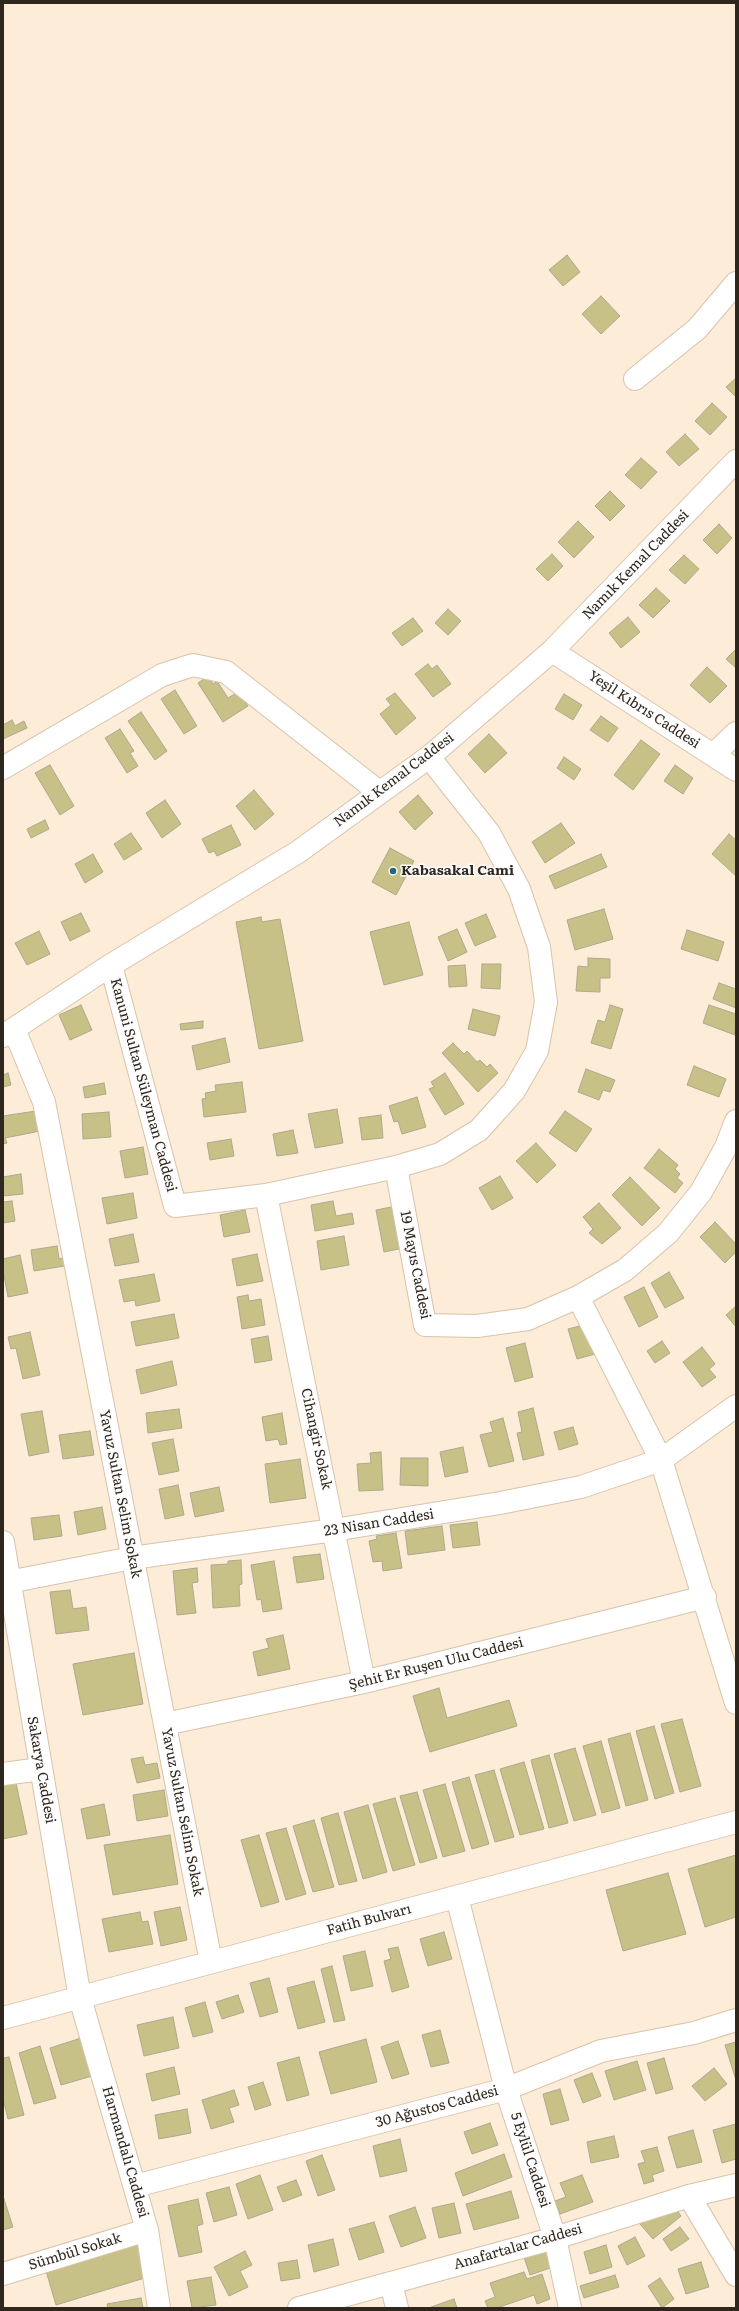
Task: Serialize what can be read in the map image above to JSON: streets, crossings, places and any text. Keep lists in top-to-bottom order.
{
  "streets": {
    "street": [
      "Namık Kemal Caddesi",
      "Yeşil Kıbrıs Caddesi",
      "Kanuni Sultan Süleyman Caddesi",
      "19 Mayıs Caddesi",
      "Cihangir Sokak",
      "Yavuz Sultan Selim Sokak",
      "23 Nisan Caddesi",
      "Şehit Er Ruşen Ulu Caddesi",
      "Sakarya Caddesi",
      "Fatih Bulvarı",
      "30 Ağustos Caddesi",
      "Harmandalı Caddesi",
      "5 Eylül Caddesi",
      "Anafartalar Caddesi",
      "Sümbül Sokak"
    ]
  },
  "crossings": [
    ["Namık Kemal Caddesi", "Yeşil Kıbrıs Caddesi"],
    ["Namık Kemal Caddesi", "Kanuni Sultan Süleyman Caddesi"],
    ["Namık Kemal Caddesi", "Yavuz Sultan Selim Sokak"],
    ["Kanuni Sultan Süleyman Caddesi", "19 Mayıs Caddesi"],
    ["Kanuni Sultan Süleyman Caddesi", "Cihangir Sokak"],
    ["Cihangir Sokak", "23 Nisan Caddesi"],
    ["Cihangir Sokak", "Şehit Er Ruşen Ulu Caddesi"],
    ["Yavuz Sultan Selim Sokak", "23 Nisan Caddesi"],
    ["Yavuz Sultan Selim Sokak", "Şehit Er Ruşen Ulu Caddesi"],
    ["Yavuz Sultan Selim Sokak", "Fatih Bulvarı"],
    ["23 Nisan Caddesi", "Sakarya Caddesi"],
    ["Sakarya Caddesi", "Fatih Bulvarı"],
    ["Sakarya Caddesi", "Harmandalı Caddesi"],
    ["Fatih Bulvarı", "Harmandalı Caddesi"],
    ["Fatih Bulvarı", "5 Eylül Caddesi"],
    ["30 Ağustos Caddesi", "Harmandalı Caddesi"],
    ["30 Ağustos Caddesi", "5 Eylül Caddesi"],
    ["Harmandalı Caddesi", "Sümbül Sokak"],
    ["5 Eylül Caddesi", "Anafartalar Caddesi"]
  ],
  "places": ["Kabasakal Cami"]
}
